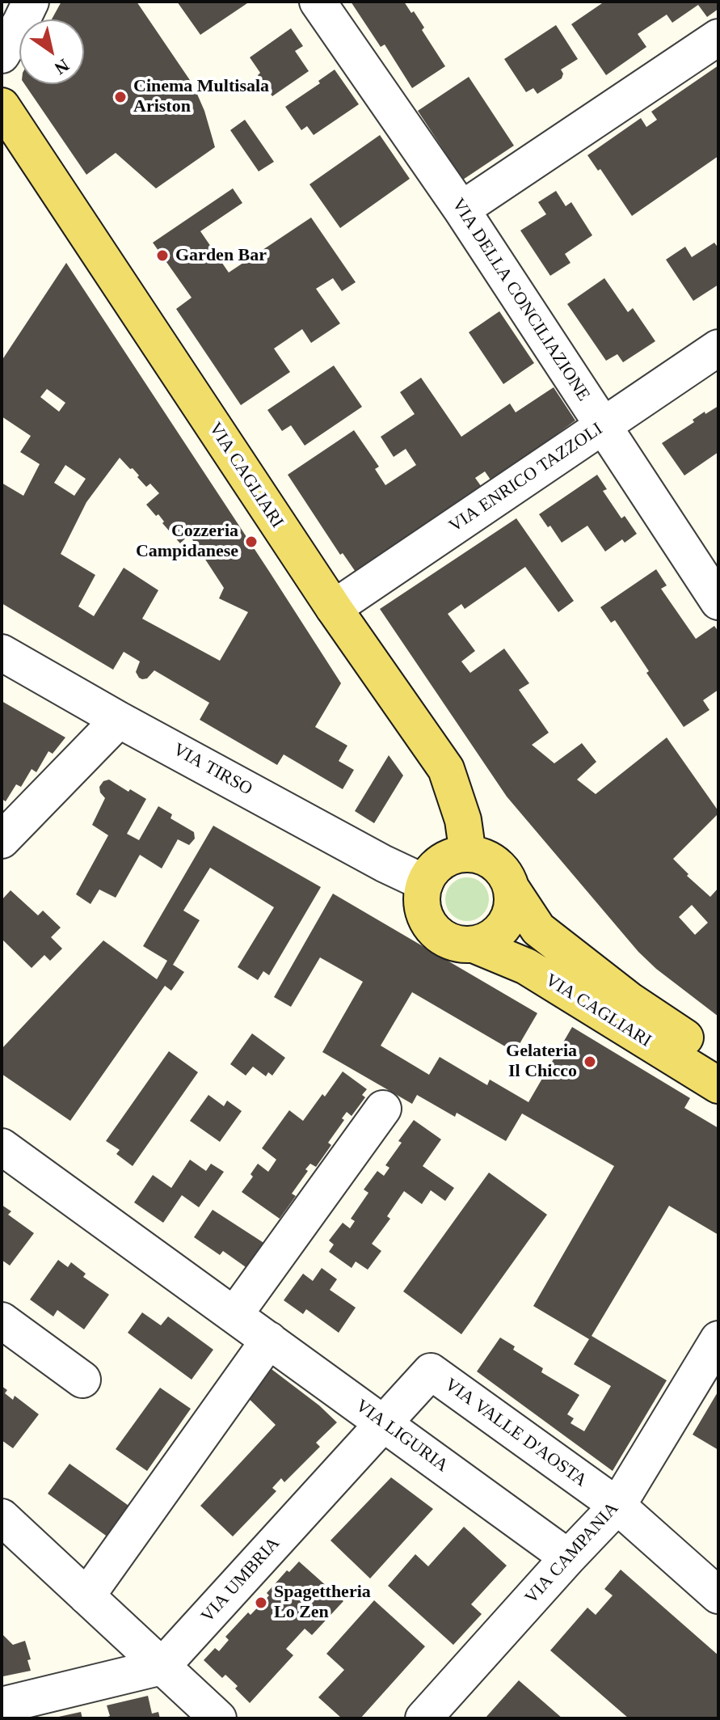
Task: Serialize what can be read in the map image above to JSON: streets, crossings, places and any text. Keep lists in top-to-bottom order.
{
  "streets": {
    "main road": ["VIA CAGLIARI"],
    "street": [
      "VIA DELLA CONCILIAZIONE",
      "VIA ENRICO TAZZOLI",
      "VIA TIRSO",
      "VIA VALLE D'AOSTA",
      "VIA LIGURIA",
      "VIA CAMPANIA",
      "VIA UMBRIA"
    ]
  },
  "crossings": [
    ["VIA DELLA CONCILIAZIONE", "VIA ENRICO TAZZOLI"],
    ["VIA CAGLIARI", "VIA ENRICO TAZZOLI"],
    ["VIA CAGLIARI", "VIA TIRSO"],
    ["VIA VALLE D'AOSTA", "VIA CAMPANIA"],
    ["VIA VALLE D'AOSTA", "VIA UMBRIA"],
    ["VIA LIGURIA", "VIA CAMPANIA"],
    ["VIA LIGURIA", "VIA UMBRIA"]
  ],
  "places": [
    "Cinema Multisala Ariston",
    "Garden Bar",
    "Cozzeria Campidanese",
    "Gelateria Il Chicco",
    "Spagettheria Lo Zen"
  ],
  "north": "bottom right"
}
